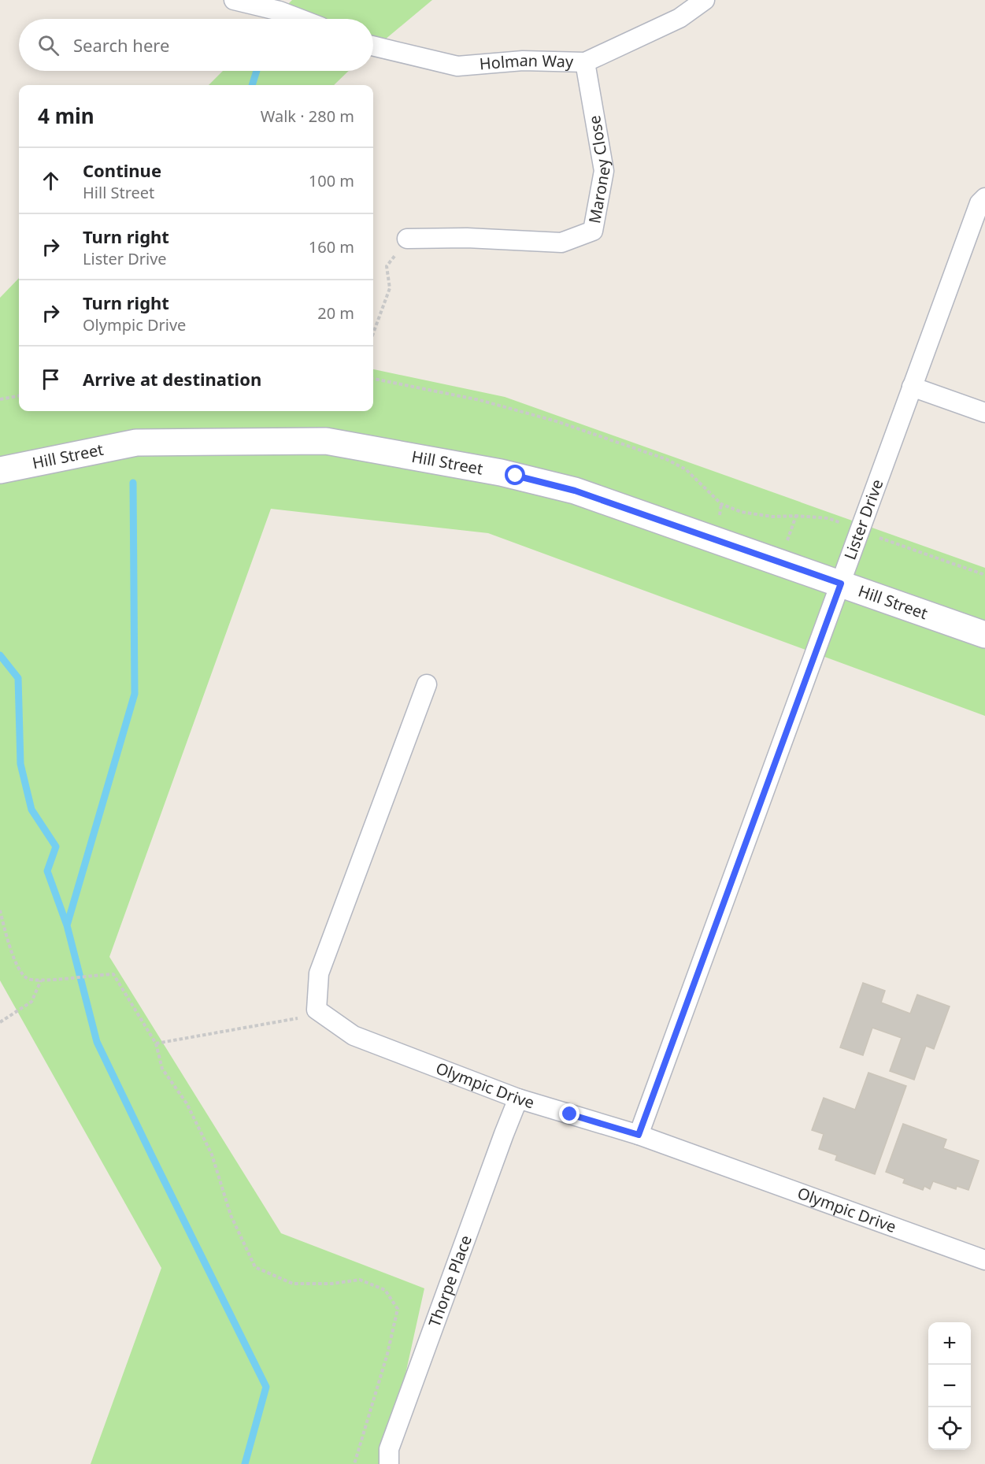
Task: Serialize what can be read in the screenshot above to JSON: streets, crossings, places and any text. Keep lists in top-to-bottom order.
{
  "streets": {
    "main road": ["Hill Street"],
    "street": [
      "Holman Way",
      "Maroney Close",
      "Lister Drive",
      "Olympic Drive",
      "Thorpe Place"
    ]
  },
  "crossings": [
    ["Holman Way", "Maroney Close"],
    ["Hill Street", "Lister Drive"],
    ["Lister Drive", "Olympic Drive"],
    ["Olympic Drive", "Thorpe Place"]
  ],
  "page": {
    "search": "Search here",
    "heading": ["4 min", "Walk · 280 m"],
    "list": [
      ["Continue", "Hill Street", "100 m"],
      ["Turn right", "Lister Drive", "160 m"],
      ["Turn right", "Olympic Drive", "20 m"],
      "Arrive at destination"
    ],
    "map_buttons": ["+", "−"]
  }
}
